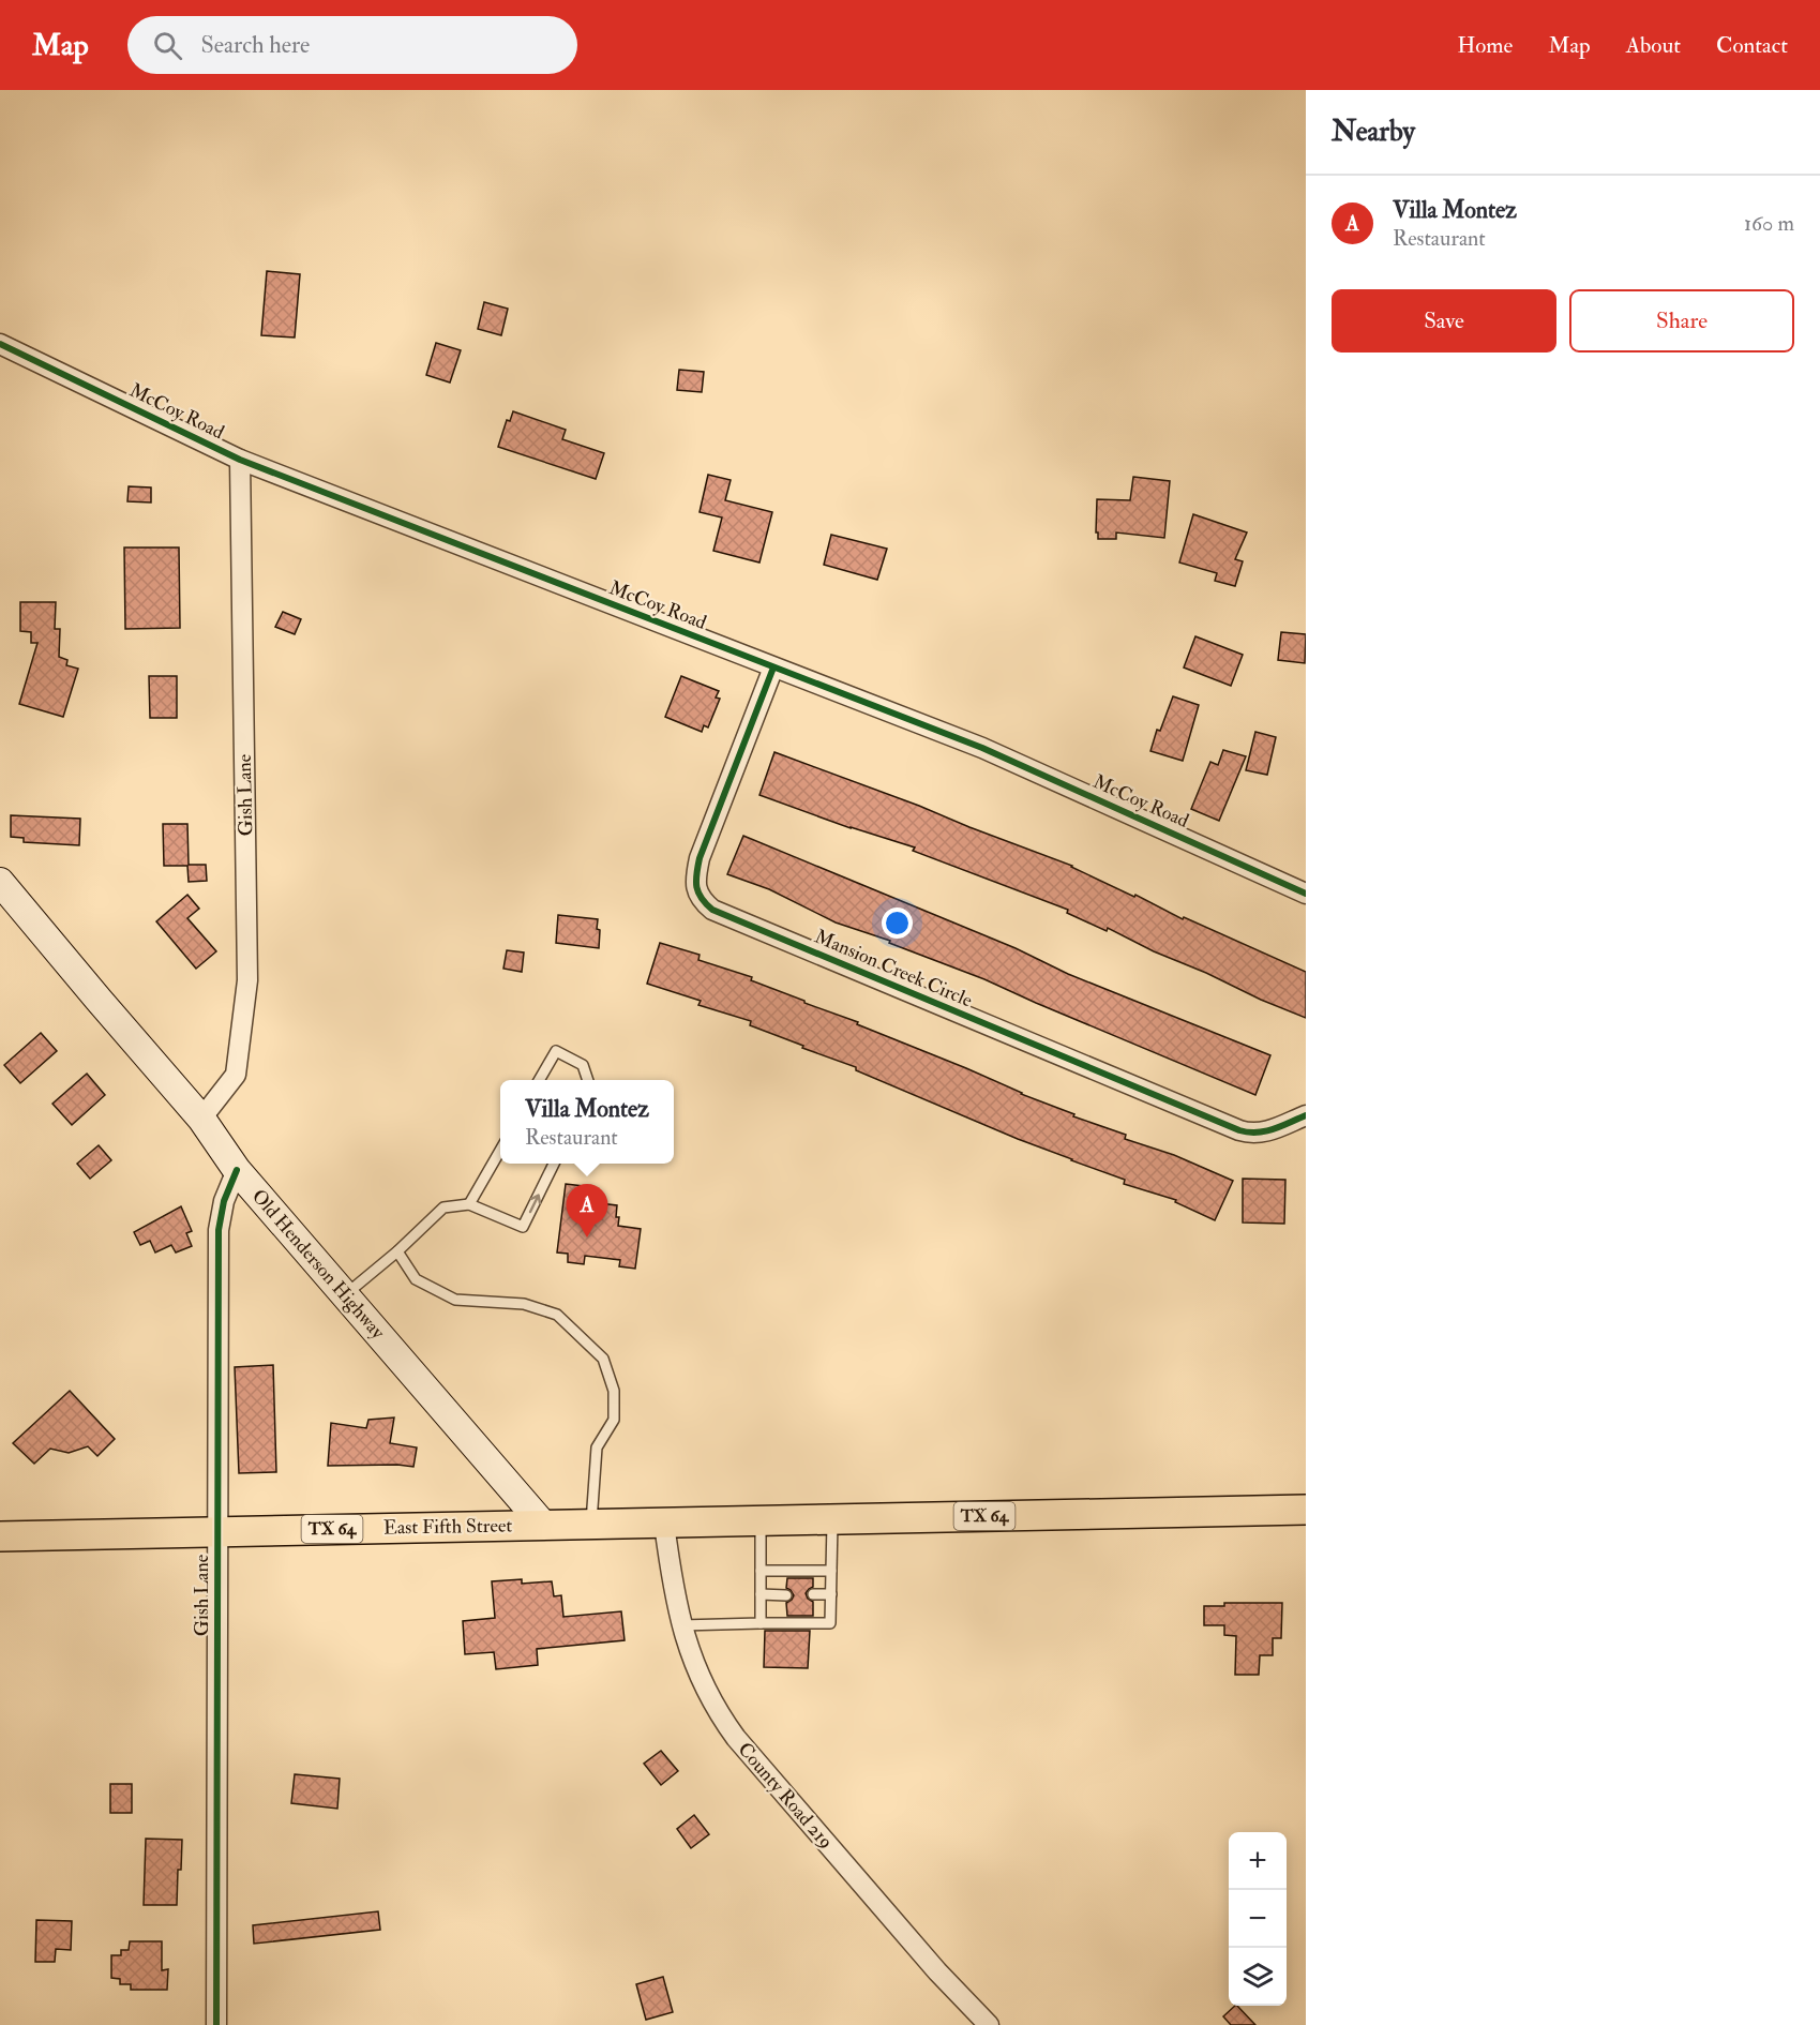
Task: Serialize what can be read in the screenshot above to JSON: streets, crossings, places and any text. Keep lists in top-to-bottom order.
{
  "streets": {
    "main road": ["Old Henderson Highway", "TX 64", "East Fifth Street"],
    "street": [
      "McCoy Road",
      "Gish Lane",
      "Mansion Creek Circle",
      "County Road 219"
    ]
  },
  "crossings": [
    ["McCoy Road", "Gish Lane"],
    ["McCoy Road", "Mansion Creek Circle"],
    ["Gish Lane", "Old Henderson Highway"],
    ["Gish Lane", "East Fifth Street"],
    ["Old Henderson Highway", "East Fifth Street"],
    ["TX 64", "East Fifth Street"],
    ["TX 64", "County Road 219"],
    ["East Fifth Street", "County Road 219"]
  ],
  "page": {
    "header": "Map",
    "search": "Search here",
    "nav": [
      "Home",
      "Map",
      "About",
      "Contact"
    ],
    "heading": "Nearby",
    "list": [
      {
        "mark": "A",
        "name": "Villa Montez",
        "note": "Restaurant",
        "value": "160 m"
      }
    ],
    "buttons": ["Save", "Share"],
    "popup": ["Villa Montez", "Restaurant"],
    "pins": "A",
    "map_buttons": ["+", "−"]
  }
}
